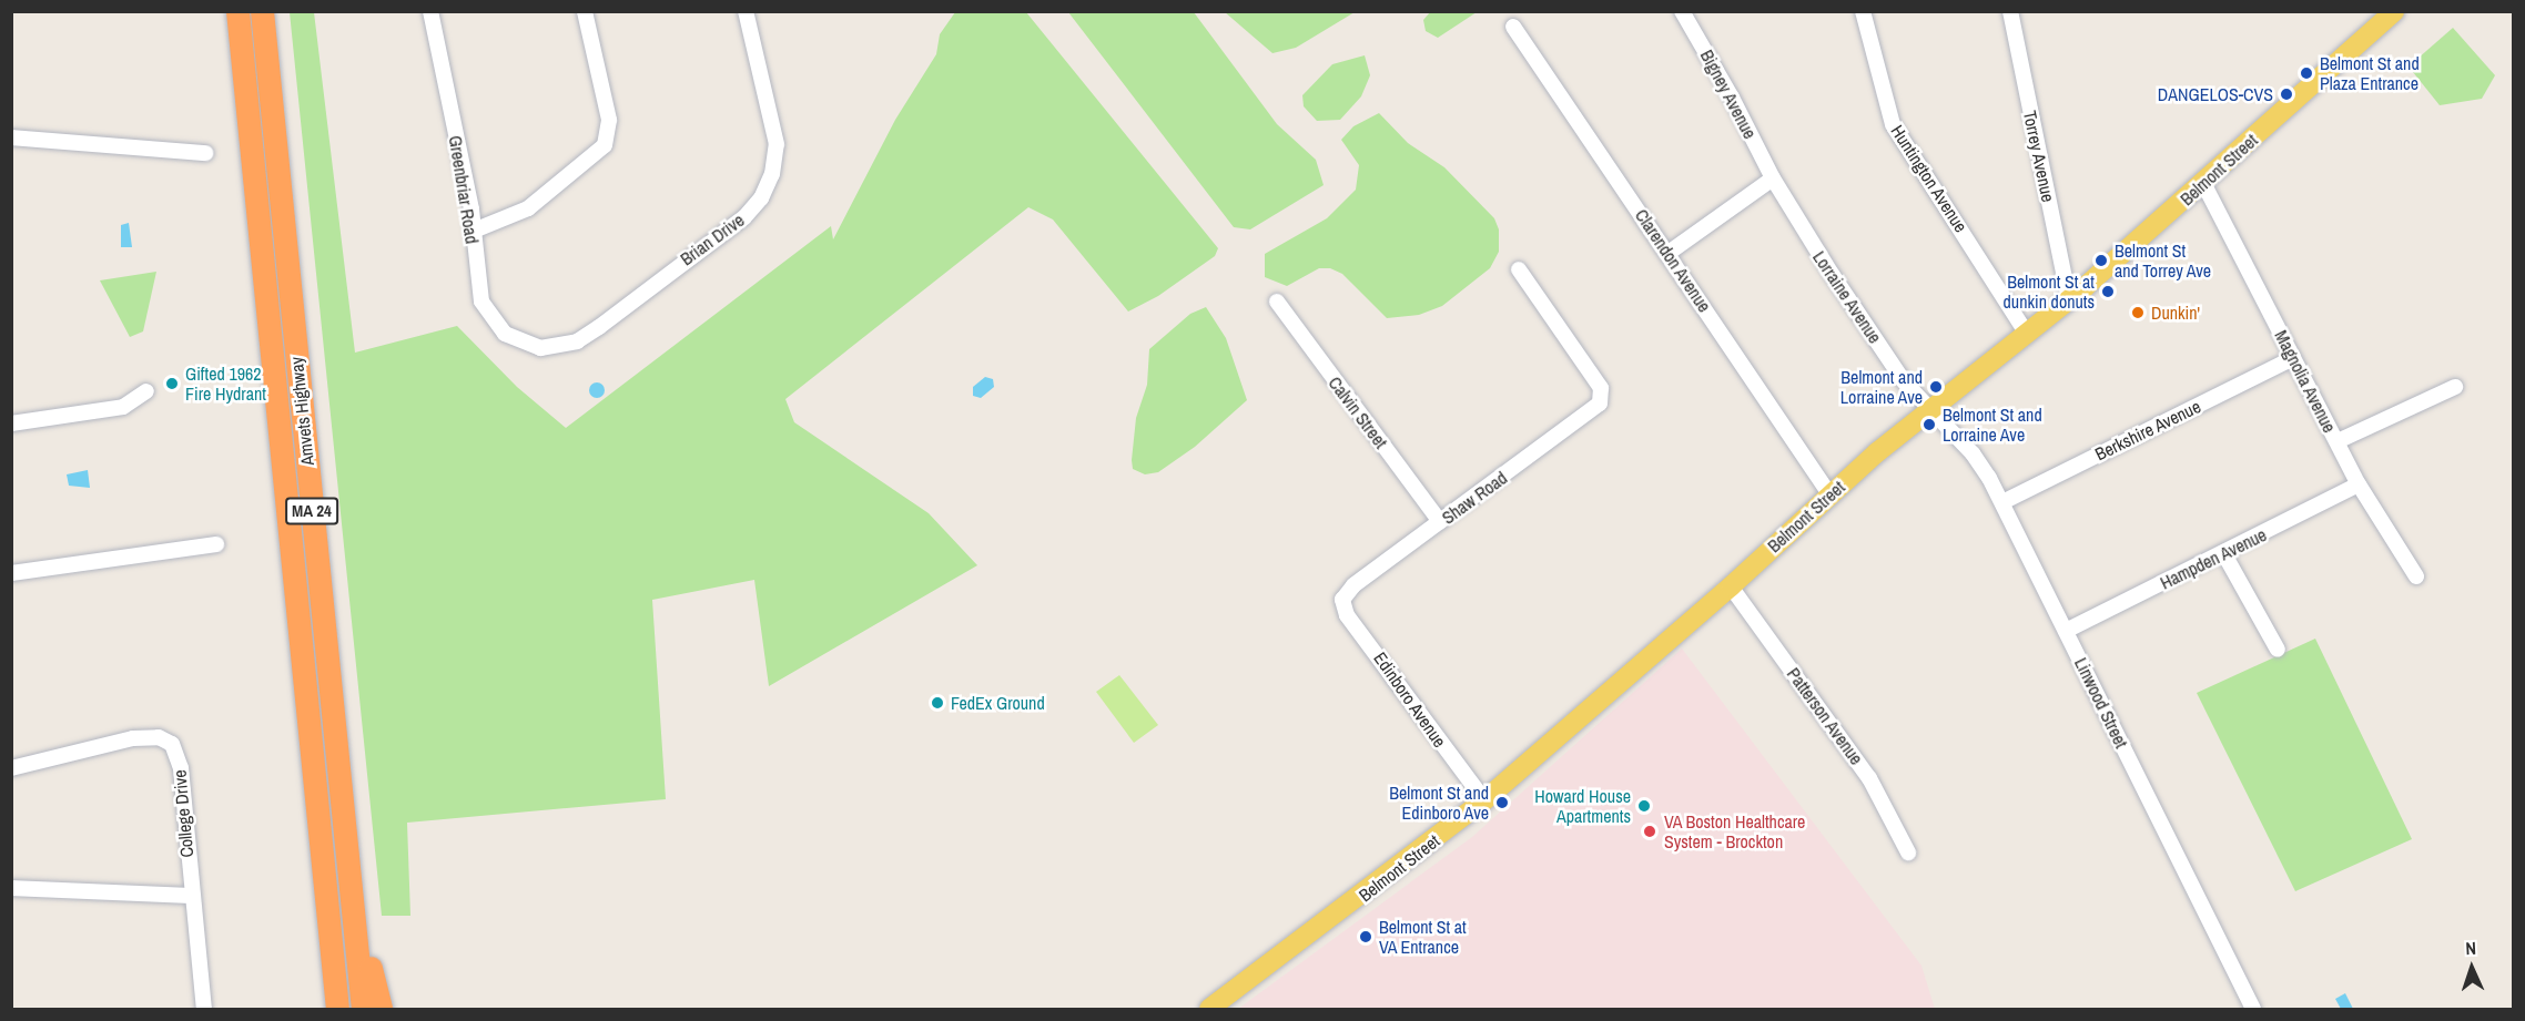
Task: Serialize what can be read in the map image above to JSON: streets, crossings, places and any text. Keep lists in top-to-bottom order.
{
  "streets": {
    "highway": ["Amvets Highway", "MA 24"],
    "main road": ["Belmont Street"],
    "street": [
      "Bigney Avenue",
      "Torrey Avenue",
      "Huntington Avenue",
      "Greenbriar Road",
      "Brian Drive",
      "Clarendon Avenue",
      "Lorraine Avenue",
      "Magnolia Avenue",
      "Calvin Street",
      "Berkshire Avenue",
      "Shaw Road",
      "Hampden Avenue",
      "Edinboro Avenue",
      "Linwood Street",
      "Patterson Avenue",
      "College Drive"
    ]
  },
  "crossings": [
    ["Bigney Avenue", "Lorraine Avenue"],
    ["Torrey Avenue", "Belmont Street"],
    ["Belmont Street", "Huntington Avenue"],
    ["Belmont Street", "Clarendon Avenue"],
    ["Belmont Street", "Lorraine Avenue"],
    ["Belmont Street", "Magnolia Avenue"],
    ["Belmont Street", "Edinboro Avenue"],
    ["Belmont Street", "Linwood Street"],
    ["Belmont Street", "Patterson Avenue"],
    ["Greenbriar Road", "Brian Drive"],
    ["Lorraine Avenue", "Linwood Street"],
    ["Magnolia Avenue", "Berkshire Avenue"],
    ["Magnolia Avenue", "Hampden Avenue"],
    ["Calvin Street", "Shaw Road"],
    ["Berkshire Avenue", "Linwood Street"],
    ["Shaw Road", "Edinboro Avenue"],
    ["Hampden Avenue", "Linwood Street"]
  ],
  "places": [
    "Belmont St and Plaza Entrance",
    "DANGELOS-CVS",
    "Belmont St and Torrey Ave",
    "Belmont St at dunkin donuts",
    "Dunkin'",
    "Gifted 1962 Fire Hydrant",
    "Belmont and Lorraine Ave",
    "Belmont St and Lorraine Ave",
    "FedEx Ground",
    "Belmont St and Edinboro Ave",
    "Howard House Apartments",
    "VA Boston Healthcare System - Brockton",
    "Belmont St at VA Entrance"
  ],
  "north": "top"
}
